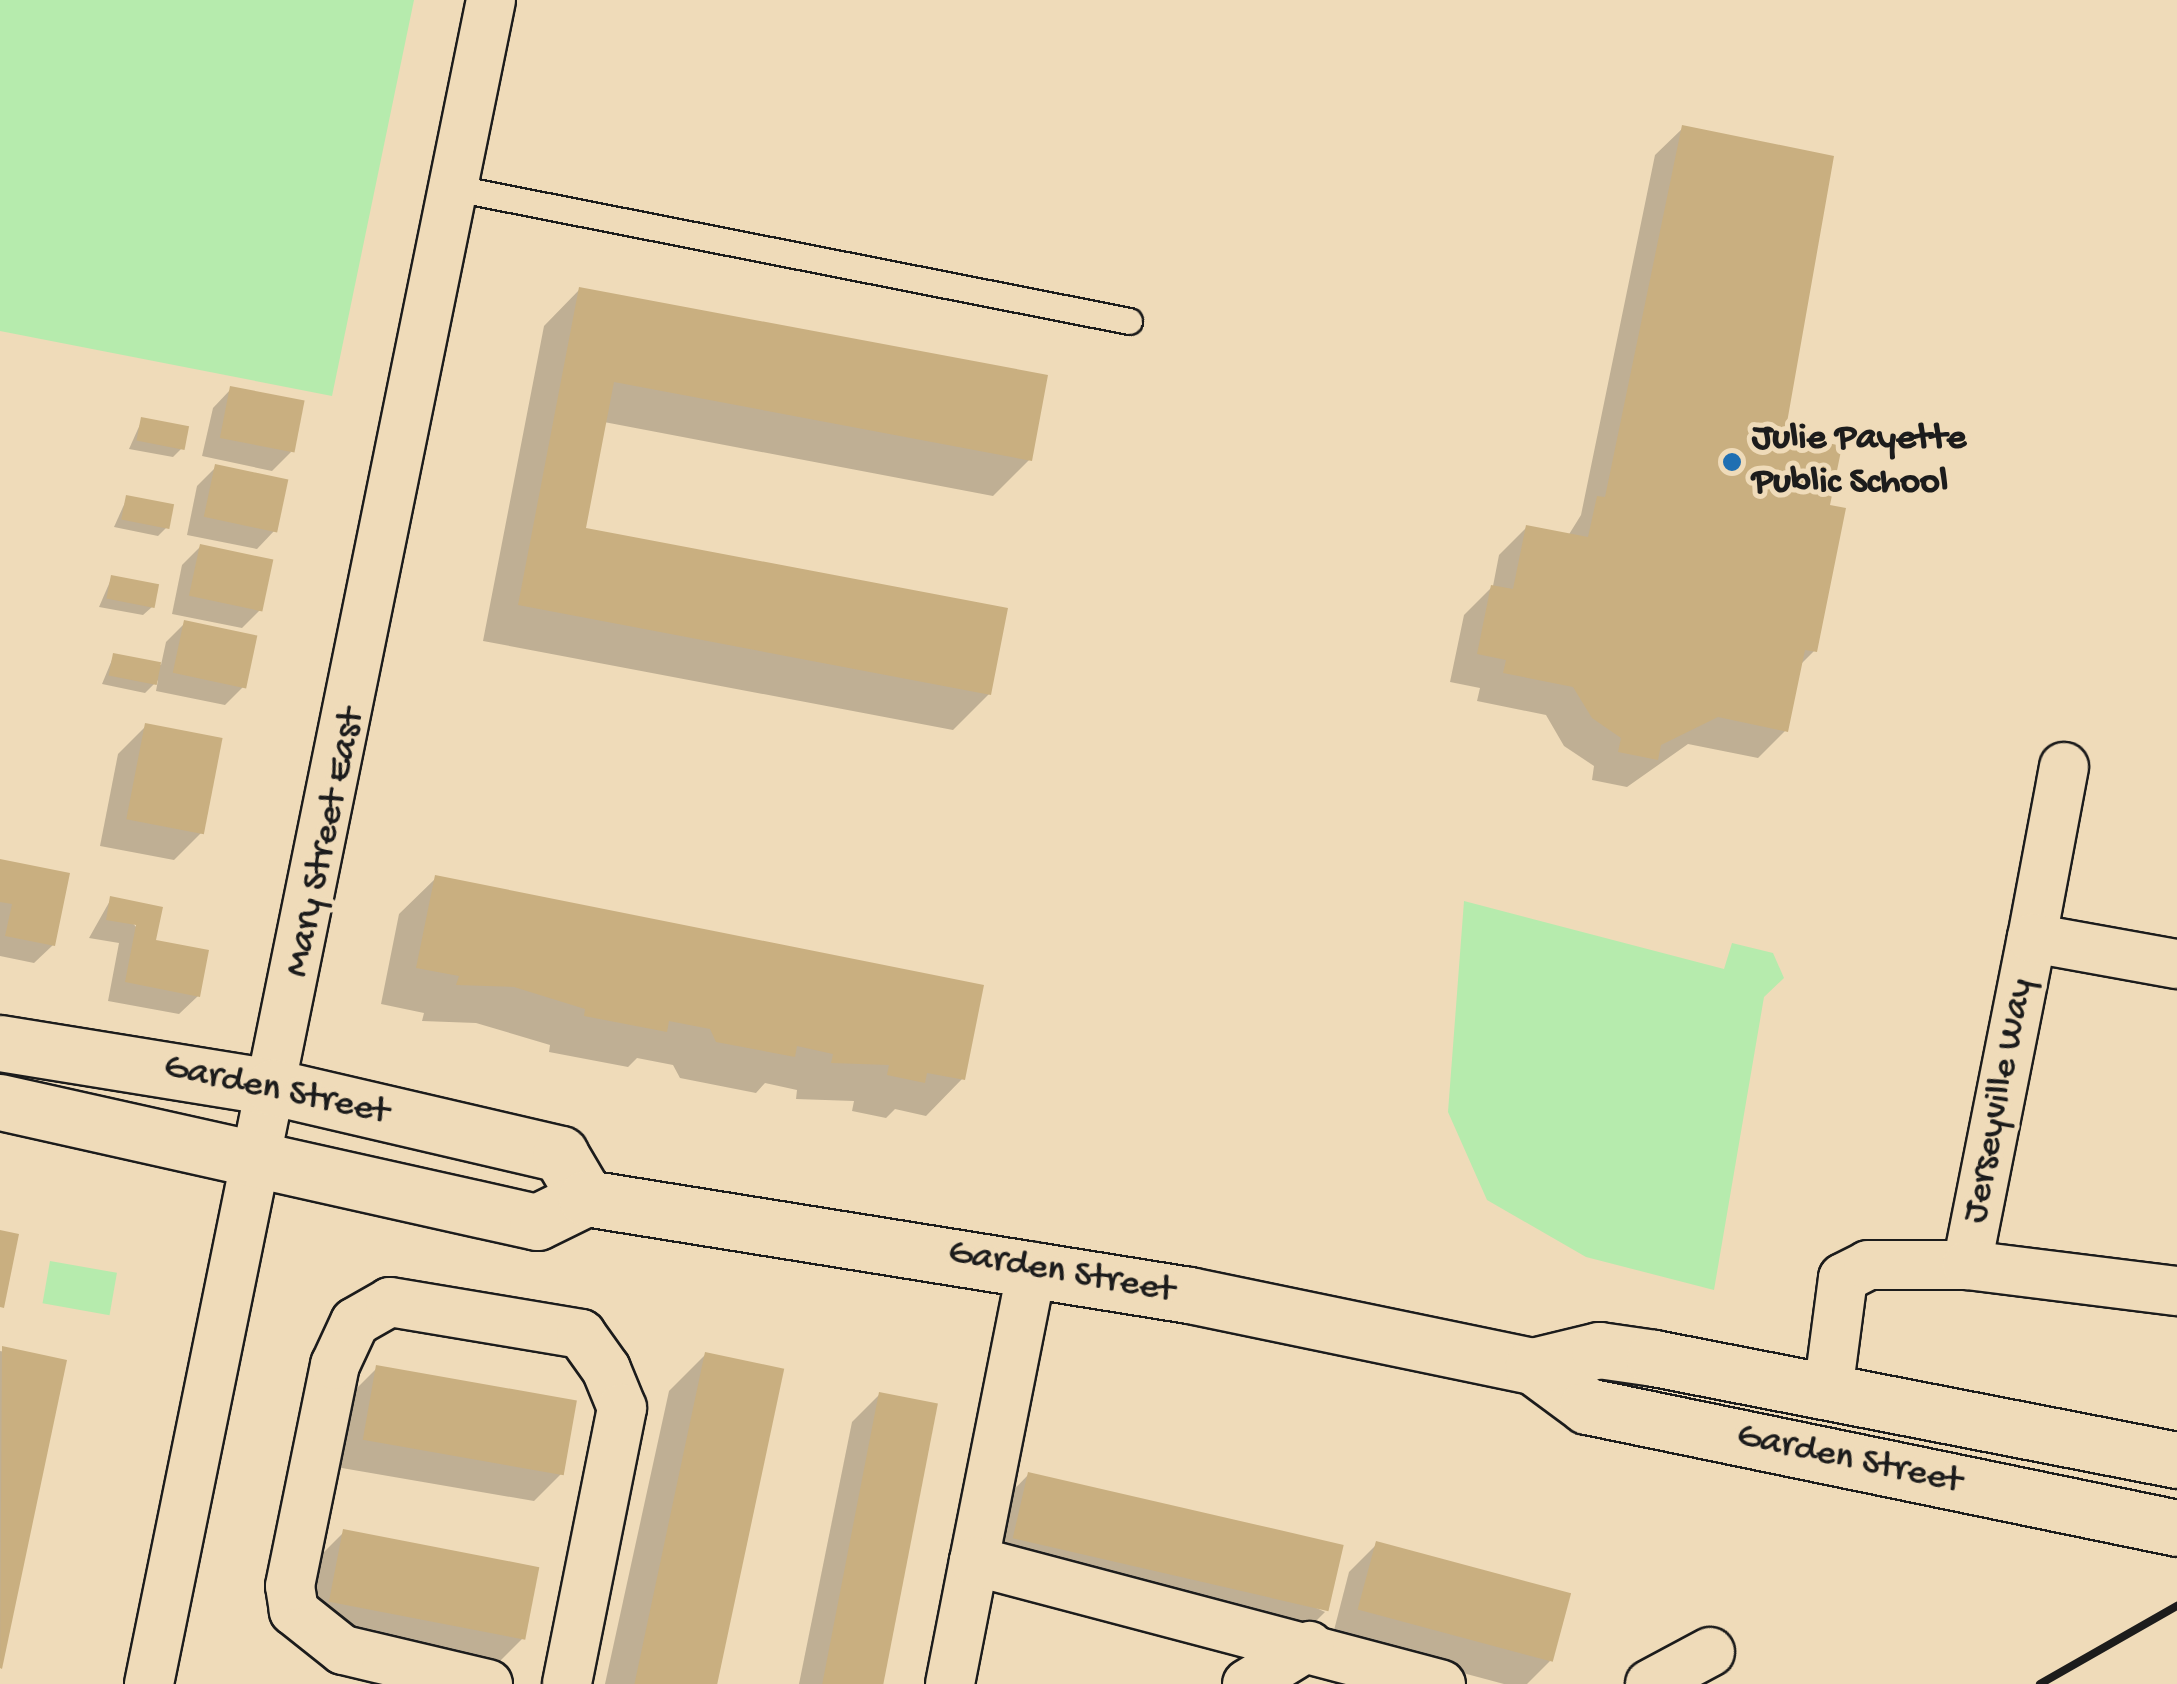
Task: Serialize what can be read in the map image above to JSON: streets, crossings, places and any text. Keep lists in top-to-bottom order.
{
  "streets": {
    "street": ["Mary Street East", "Garden Street", "Jerseyville Way"]
  },
  "crossings": [
    ["Mary Street East", "Garden Street"],
    ["Garden Street", "Jerseyville Way"]
  ],
  "places": ["Julie Payette Public School"]
}
